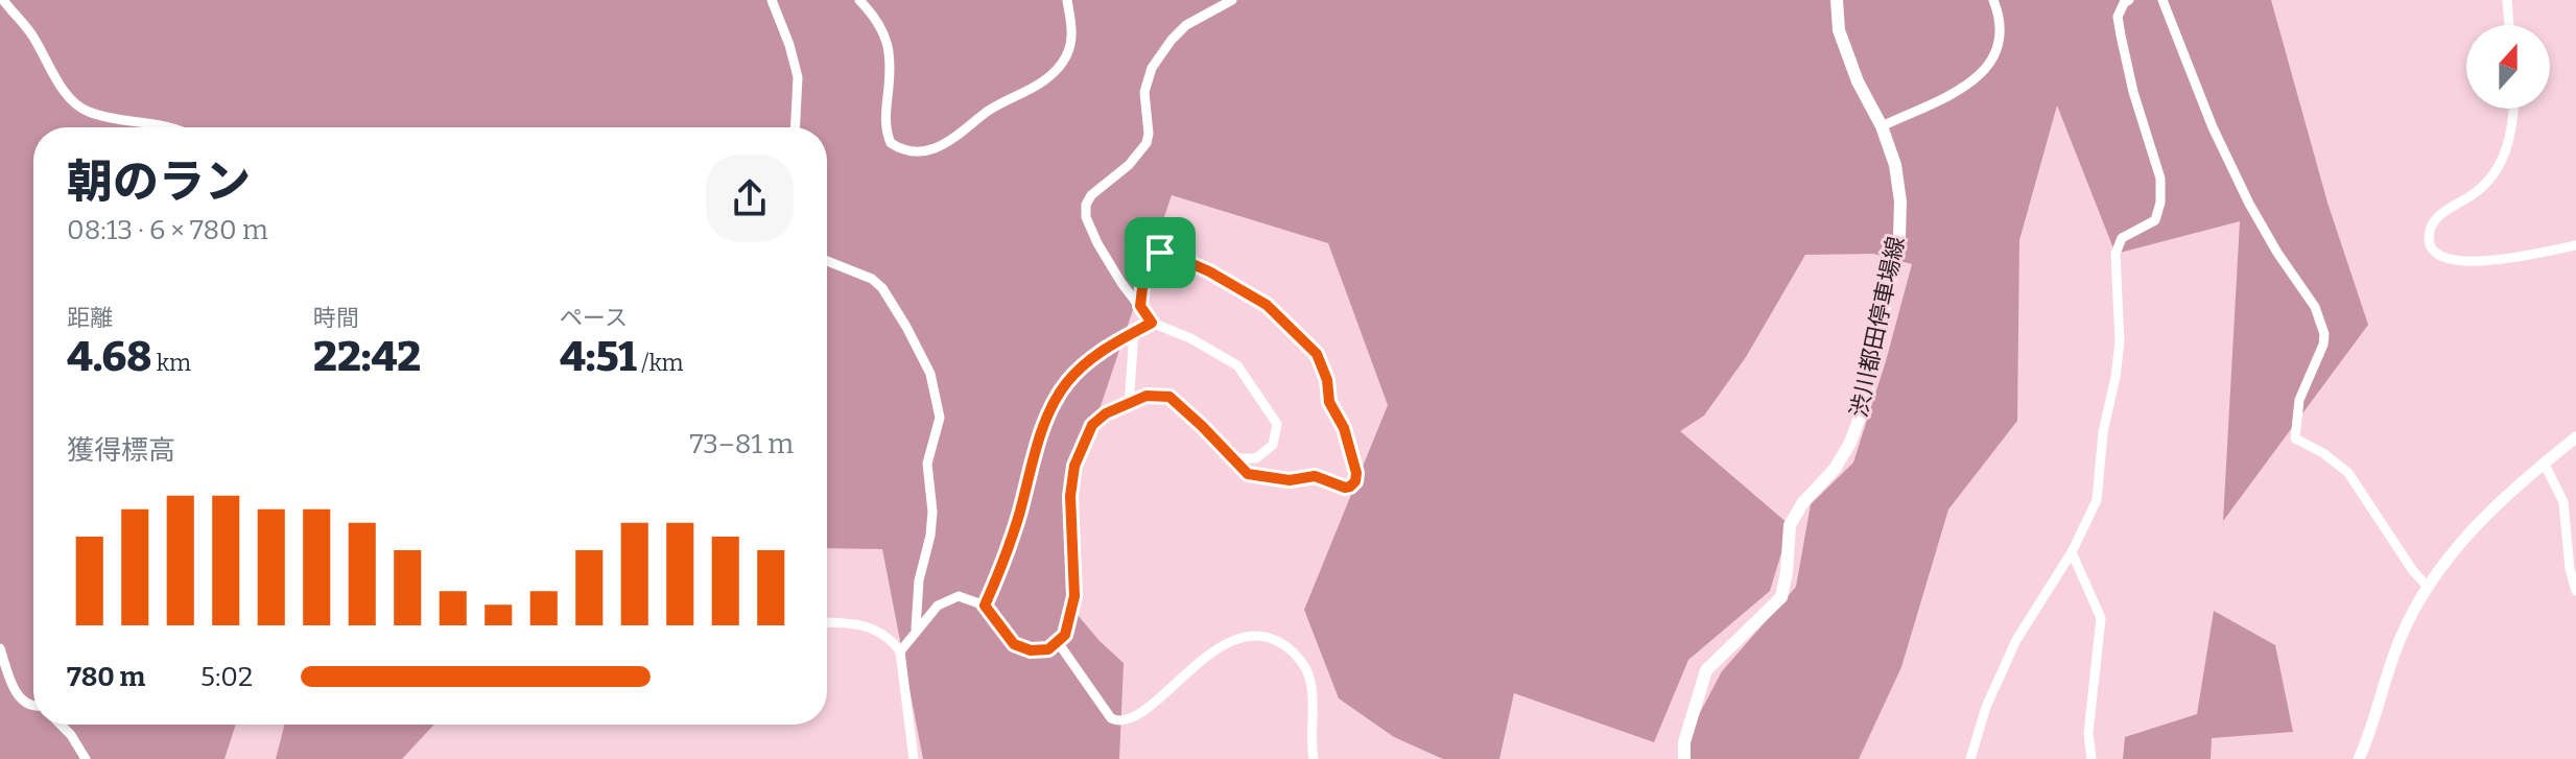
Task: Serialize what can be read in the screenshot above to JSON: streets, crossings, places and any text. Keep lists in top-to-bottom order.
{
  "streets": {
    "main road": ["渋川都田停車場線"]
  },
  "north": "top",
  "page": {
    "heading": ["朝のラン", "08:13 · 6 × 780 m"],
    "stats": [
      ["距離", "4.68 km"],
      ["時間", "22:42"],
      ["ペース", "4:51 /km"]
    ],
    "chart": ["獲得標高", "73–81 m"],
    "list": [
      {
        "name": "780 m",
        "note": "5:02"
      }
    ]
  }
}
